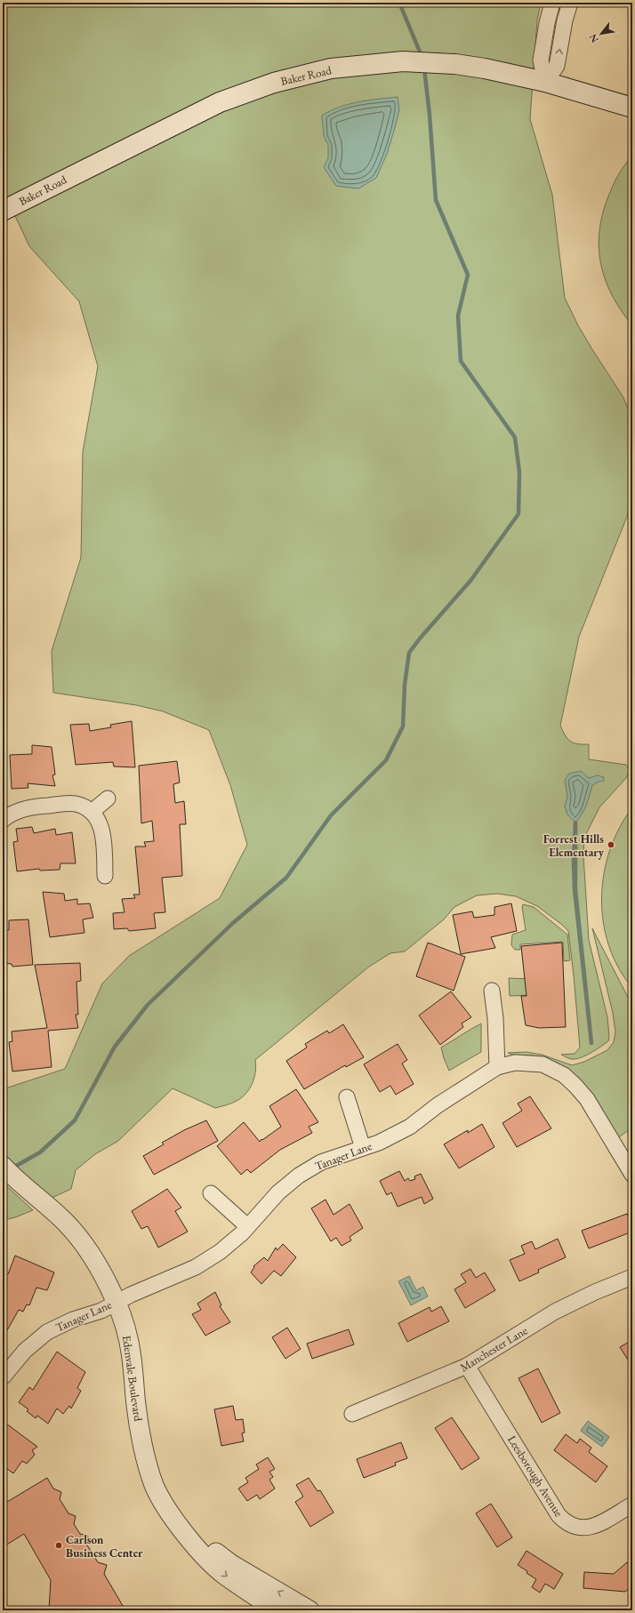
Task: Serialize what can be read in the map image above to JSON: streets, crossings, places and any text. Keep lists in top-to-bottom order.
{
  "streets": {
    "main road": ["Baker Road"],
    "street": [
      "Tanager Lane",
      "Manchester Lane",
      "Edenvale Boulevard",
      "Leesborough Avenue"
    ]
  },
  "crossings": [
    ["Tanager Lane", "Edenvale Boulevard"],
    ["Manchester Lane", "Leesborough Avenue"]
  ],
  "places": ["Forrest Hills Elementary", "Carlson Business Center"],
  "north": "bottom left"
}
